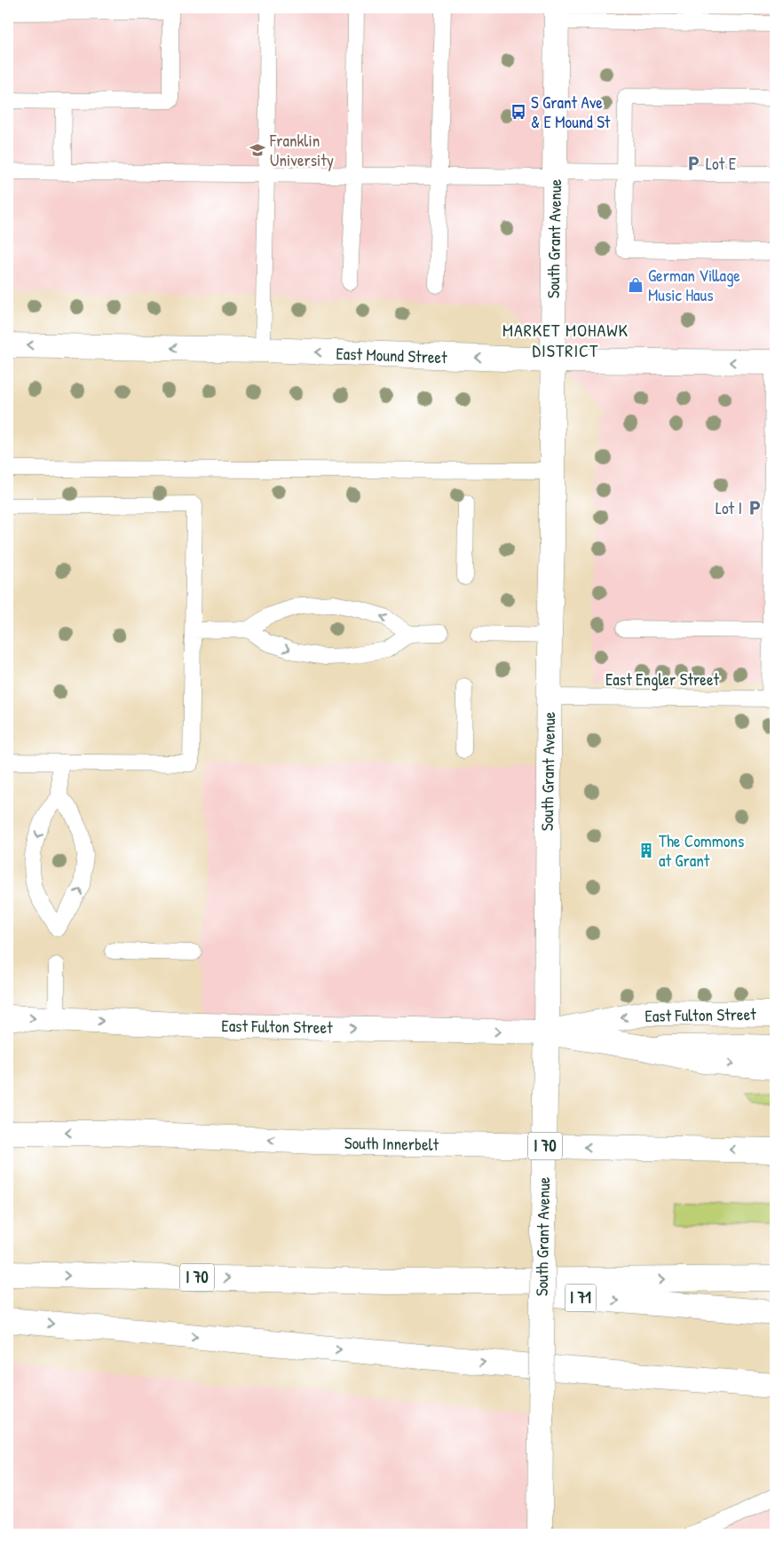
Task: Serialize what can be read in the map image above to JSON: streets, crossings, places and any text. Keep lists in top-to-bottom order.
{
  "streets": {
    "main road": [
      "South Grant Avenue",
      "East Mound Street",
      "East Fulton Street",
      "South Innerbelt",
      "I 70",
      "I 71"
    ],
    "lane": ["East Engler Street"]
  },
  "crossings": [
    ["South Grant Avenue", "East Mound Street"],
    ["South Grant Avenue", "East Engler Street"],
    ["South Grant Avenue", "East Fulton Street"],
    ["I 70", "I 71"]
  ],
  "one_way": ["East Mound Street"],
  "districts": ["MARKET MOHAWK DISTRICT"],
  "places": {
    "bus stop": ["S Grant Ave & E Mound St"],
    "school or university": ["Franklin University"],
    "parking": ["Lot E", "Lot I"],
    "shop": ["German Village Music Haus"],
    "building": ["The Commons at Grant"]
  }
}
